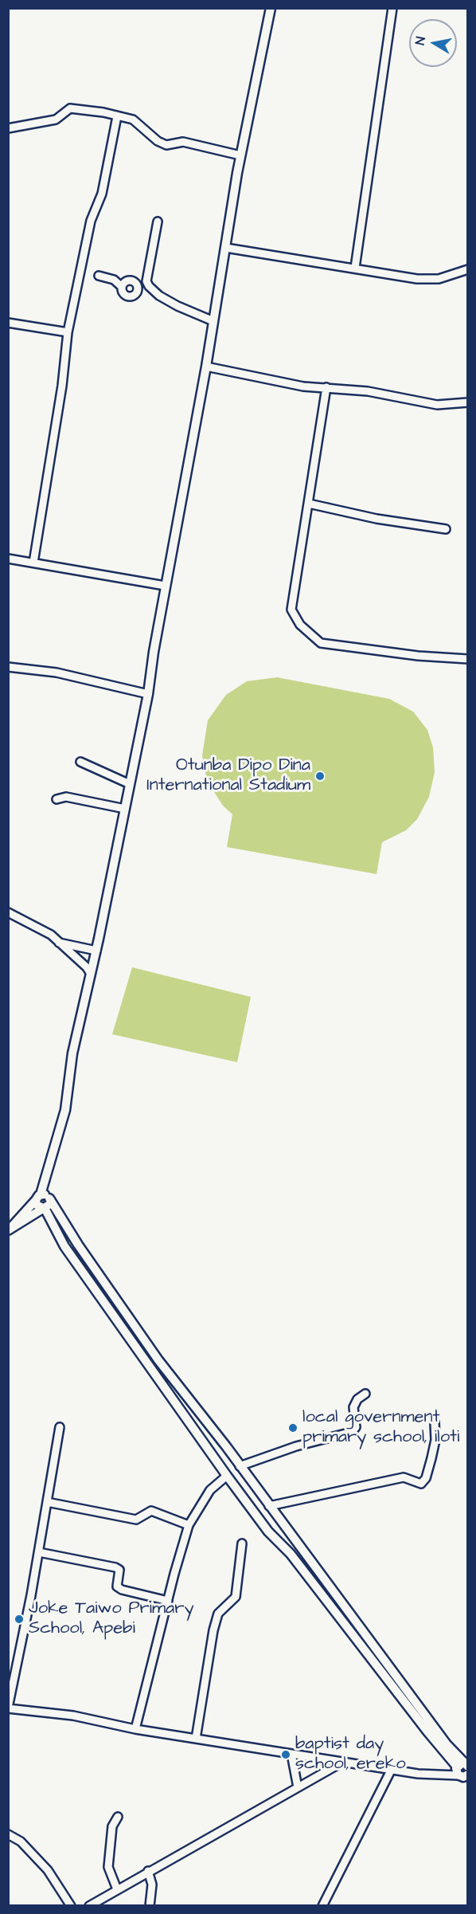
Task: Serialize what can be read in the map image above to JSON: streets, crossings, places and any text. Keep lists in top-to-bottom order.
{
  "places": [
    "Otunba Dipo Dina International Stadium",
    "local government primary school, iloti",
    "Joke Taiwo Primary School, Apebi",
    "baptist day school, ereko"
  ],
  "north": "left"
}
